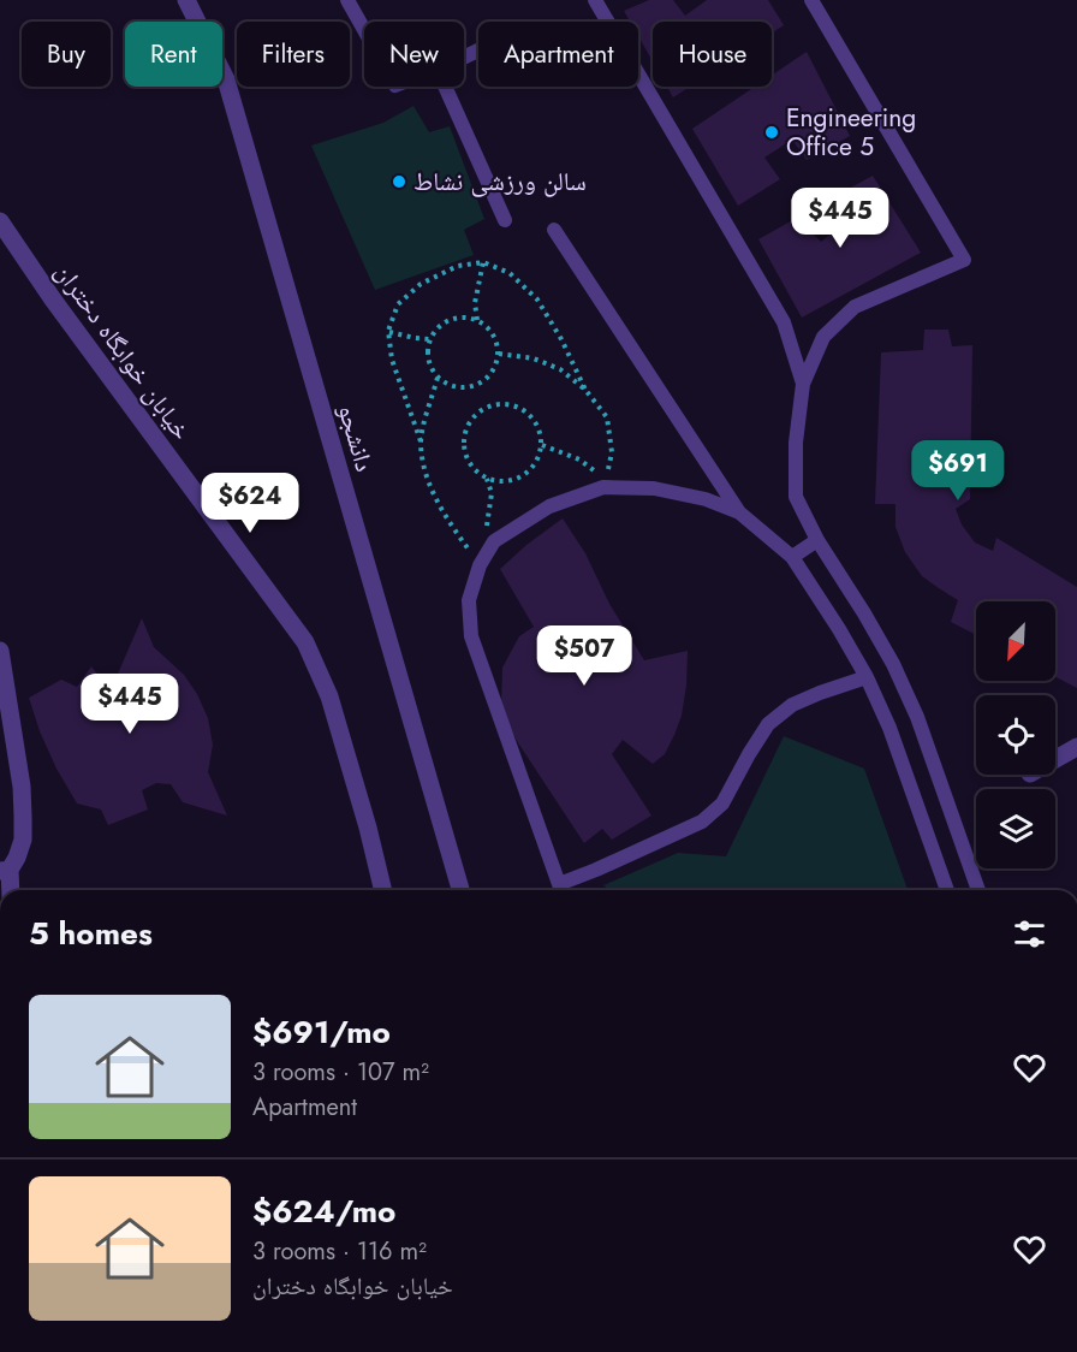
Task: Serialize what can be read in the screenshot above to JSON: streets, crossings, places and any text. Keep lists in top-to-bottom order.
{
  "streets": {
    "street": ["خیابان خوابگاه دختران", "دانشجو"]
  },
  "places": ["Engineering Office 5", "سالن ورزشی نشاط"],
  "north": "bottom left",
  "page": {
    "chip": [
      "Buy",
      "Rent",
      "Filters",
      "New",
      "Apartment",
      "House"
    ],
    "price": [
      "$445",
      "$691",
      "$624",
      "$507",
      "$445"
    ],
    "heading": "5 homes",
    "list": [
      {
        "name": "$691/mo",
        "note": "3 rooms · 107 m² · Apartment"
      },
      {
        "name": "$624/mo",
        "note": "3 rooms · 116 m² · خیابان خوابگاه دختران"
      }
    ]
  }
}
